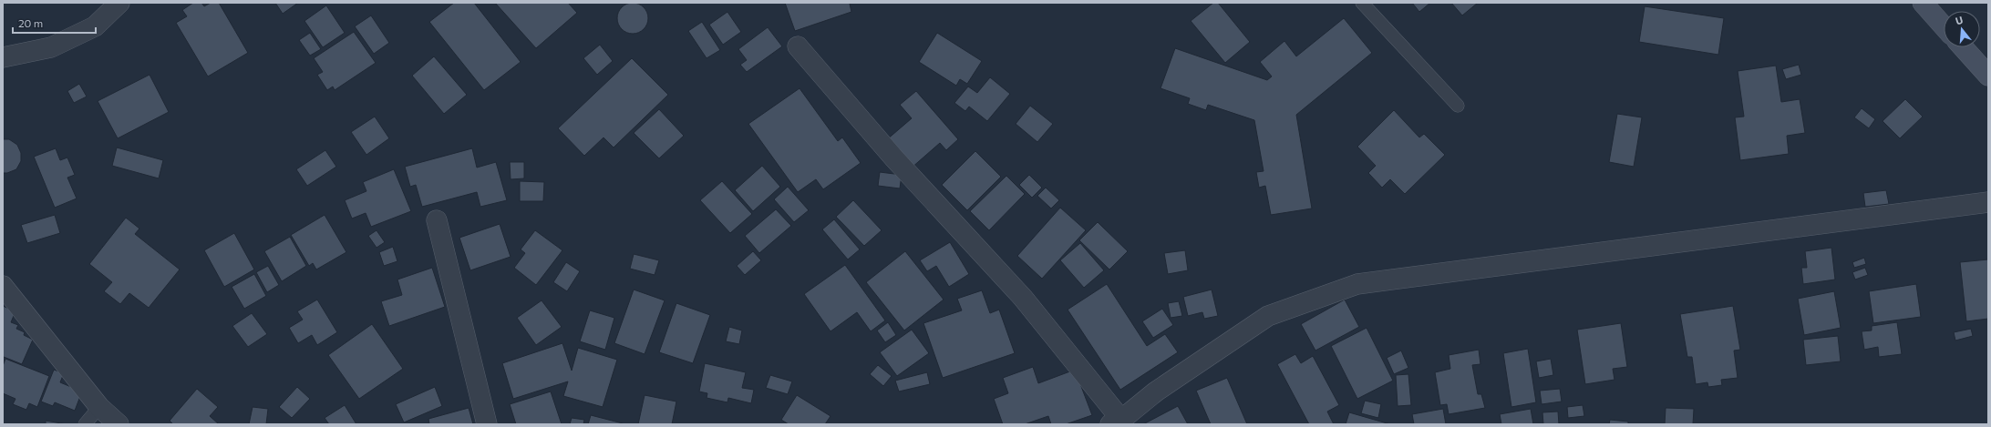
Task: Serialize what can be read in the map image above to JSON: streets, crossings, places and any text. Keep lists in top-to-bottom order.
{
  "scale_bar": "20 m",
  "north": "top"
}
